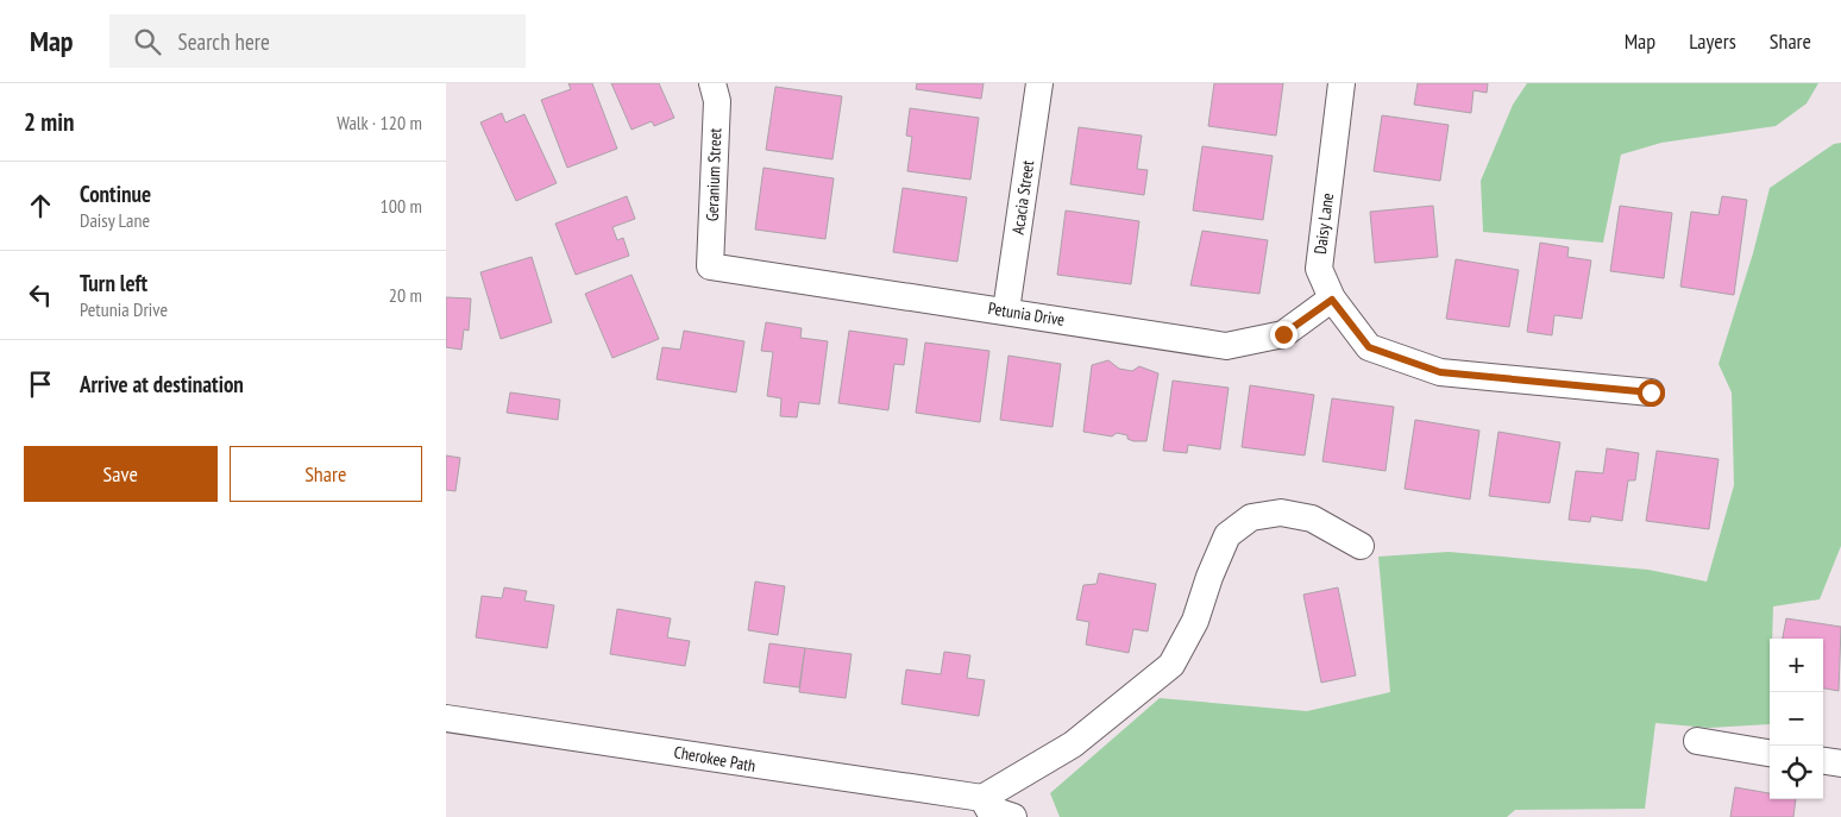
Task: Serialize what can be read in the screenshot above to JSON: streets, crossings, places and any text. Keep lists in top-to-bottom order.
{
  "streets": {
    "street": [
      "Geranium Street",
      "Acacia Street",
      "Daisy Lane",
      "Petunia Drive",
      "Cherokee Path"
    ]
  },
  "crossings": [
    ["Geranium Street", "Petunia Drive"],
    ["Acacia Street", "Petunia Drive"],
    ["Daisy Lane", "Petunia Drive"]
  ],
  "page": {
    "header": "Map",
    "search": "Search here",
    "nav": ["Map", "Layers", "Share"],
    "heading": ["2 min", "Walk · 120 m"],
    "list": [
      ["Continue", "Daisy Lane", "100 m"],
      ["Turn left", "Petunia Drive", "20 m"],
      "Arrive at destination"
    ],
    "buttons": ["Save", "Share"],
    "map_buttons": ["+", "−"]
  }
}
